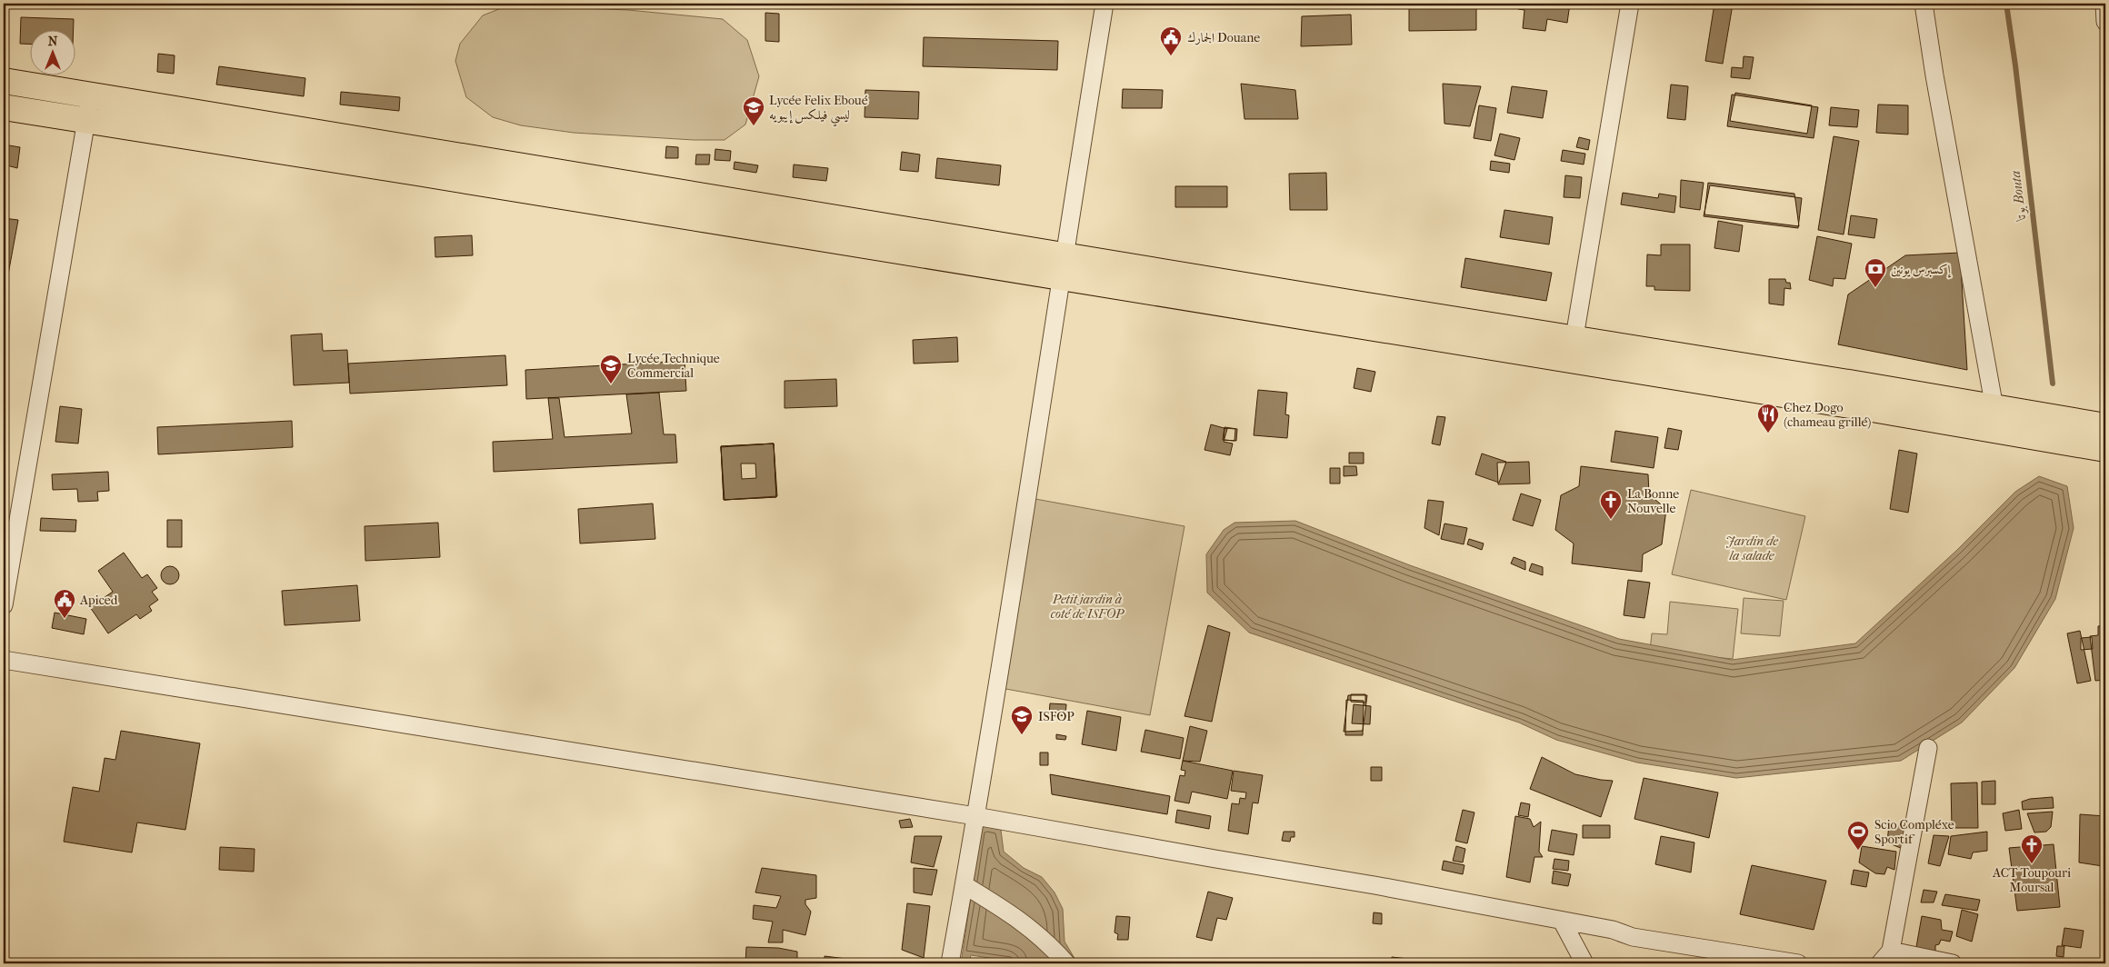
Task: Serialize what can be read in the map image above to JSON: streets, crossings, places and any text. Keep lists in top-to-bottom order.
{
  "water": ["بوتا Bouta"],
  "parks": ["Jardin de la salade", "Petit jardin à coté de ISFOP"],
  "places": {
    "public building": ["الجمارك Douane", "Apiced"],
    "school or university": ["Lycée Felix Eboué ليسي فيلكس إيبويه", "Lycée Technique Commercial", "ISFOP"],
    "bank": ["إكسبرس يونين"],
    "restaurant": ["Chez Dogo (chameau grillé)"],
    "church": ["La Bonne Nouvelle", "ACT Toupouri Moursal"],
    "sports": ["Scio Compléxe Sportif"]
  },
  "north": "top"
}
